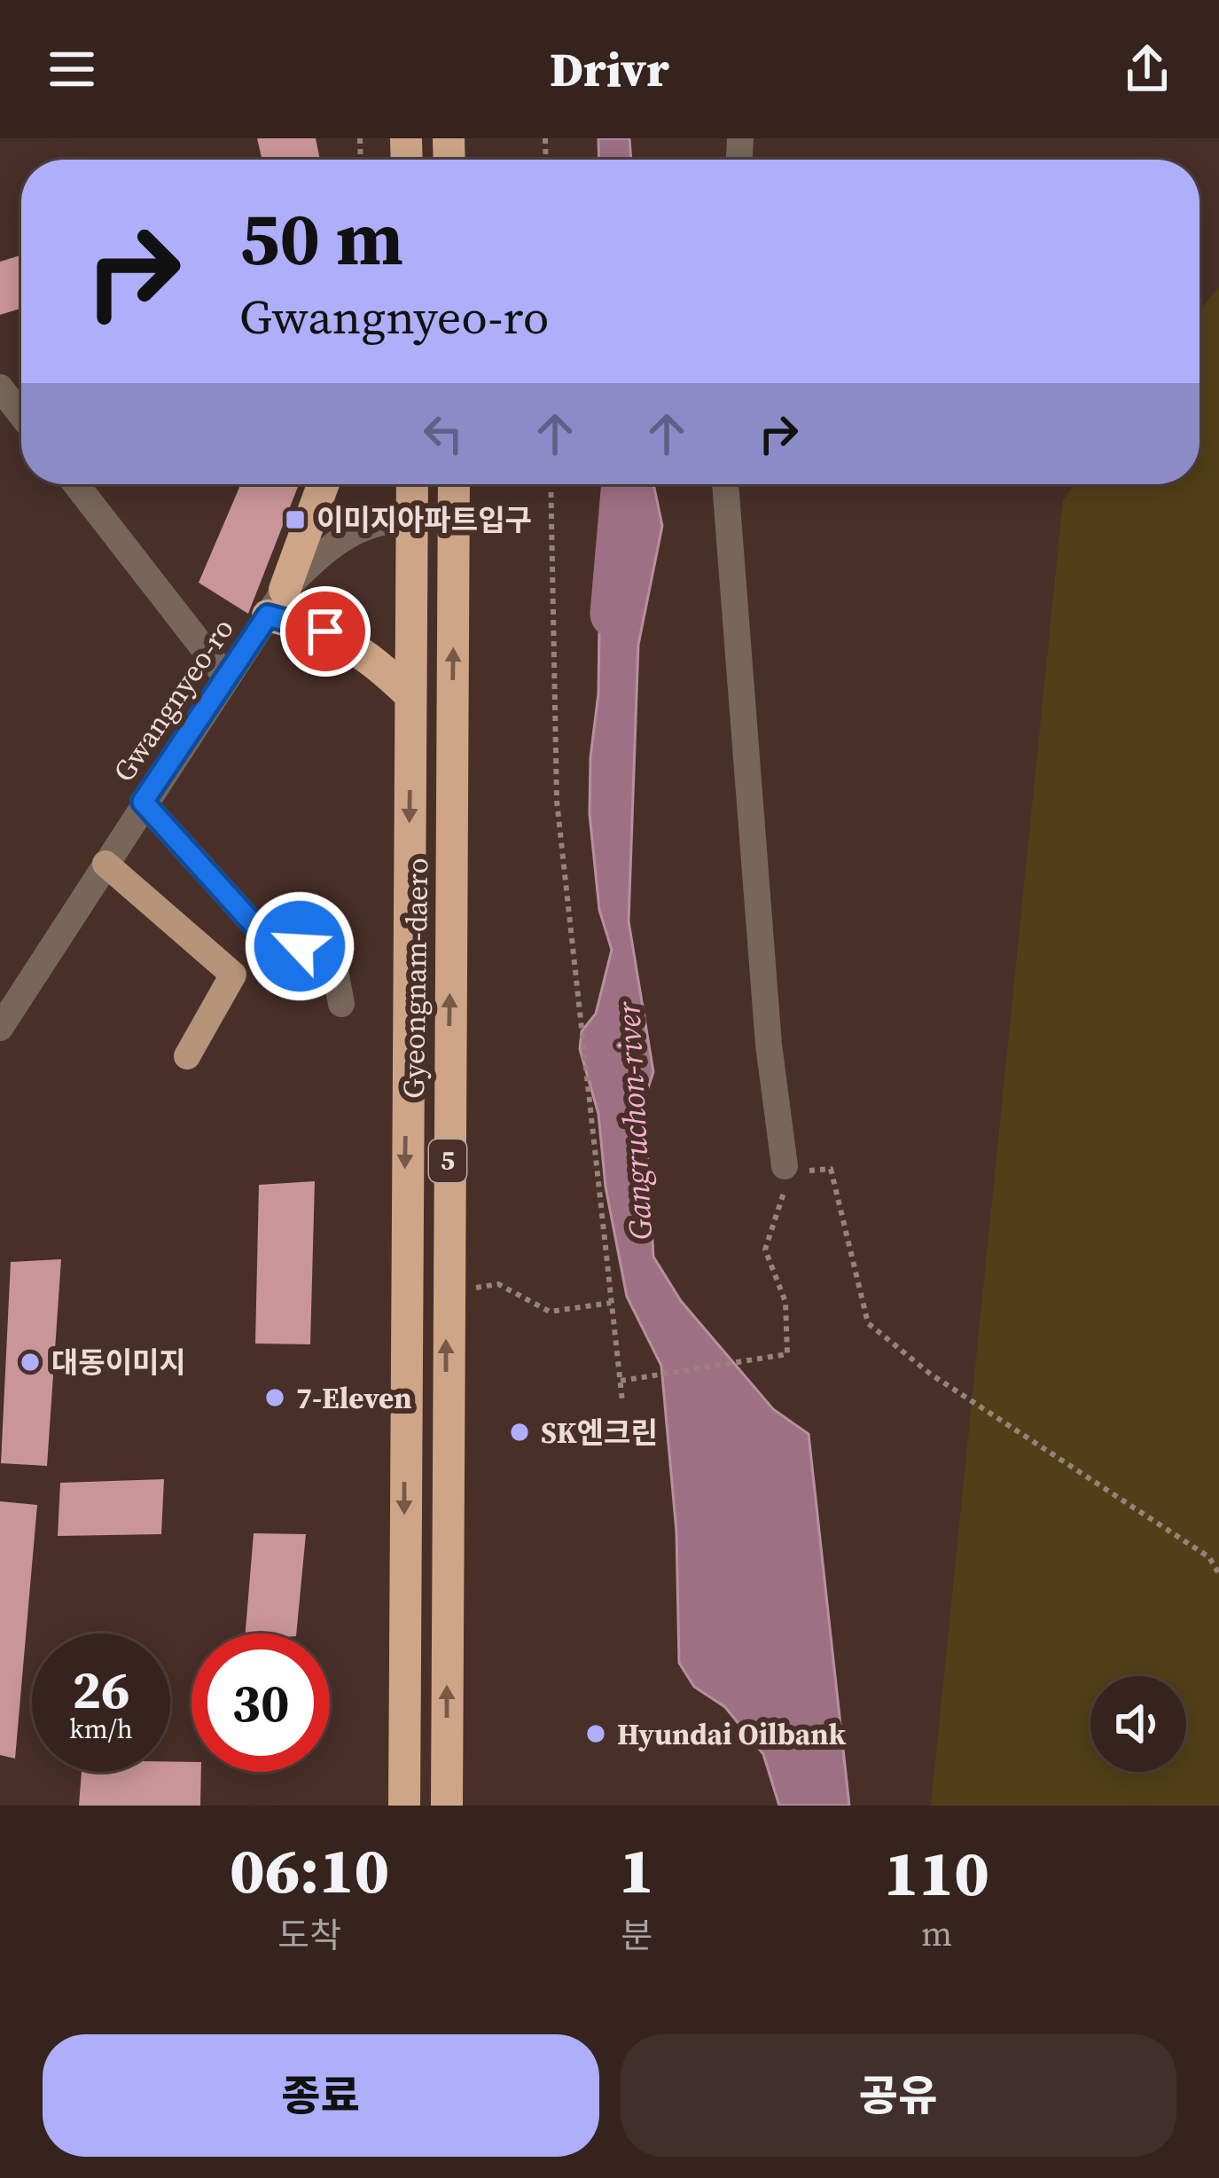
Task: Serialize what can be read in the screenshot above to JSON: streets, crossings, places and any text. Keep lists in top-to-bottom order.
{
  "streets": {
    "highway": ["Gyeongnam-daero", "5"],
    "street": ["Gwangnyeo-ro"]
  },
  "crossings": [
    ["Gwangnyeo-ro", "Gyeongnam-daero"]
  ],
  "water": ["Gangruchon-river"],
  "places": {
    "transit": ["이미지아파트입구"],
    "other": [
      "대동이미지",
      "7-Eleven",
      "SK엔크린",
      "Hyundai Oilbank"
    ]
  },
  "page": {
    "header": "Drivr",
    "turn": ["50 m", "Gwangnyeo-ro"],
    "speed": "26 km/h",
    "limit": "30",
    "eta": [
      "06:10",
      "도착",
      "1",
      "분",
      "110",
      "m"
    ],
    "buttons": ["종료", "공유"]
  }
}
